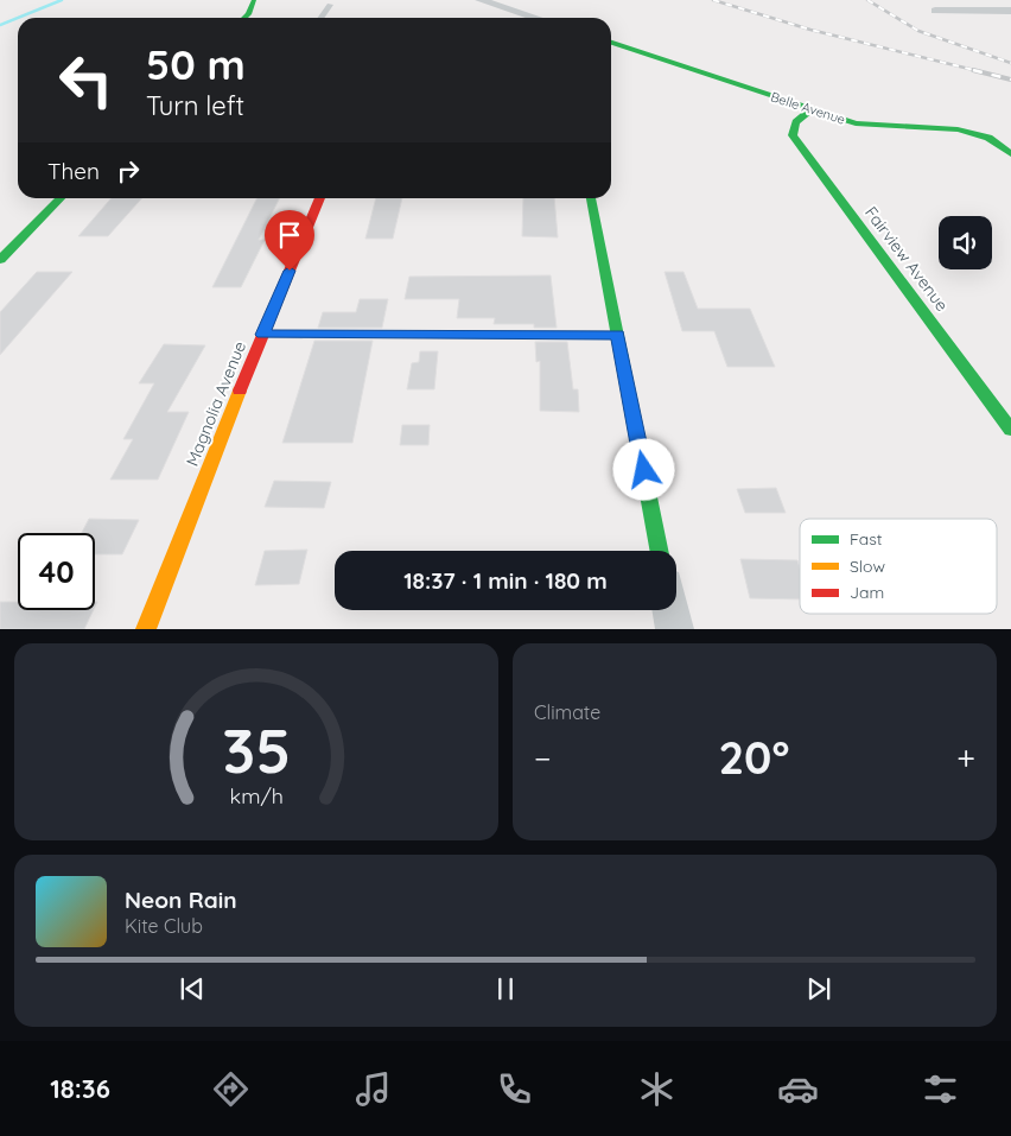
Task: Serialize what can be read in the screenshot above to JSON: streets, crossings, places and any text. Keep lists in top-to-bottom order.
{
  "streets": {
    "street": ["Belle Avenue", "Fairview Avenue", "Magnolia Avenue"]
  },
  "crossings": [
    ["Belle Avenue", "Fairview Avenue"]
  ],
  "legend": ["Fast", "Slow", "Jam"],
  "page": {
    "turn": ["50 m", "Turn left"],
    "then": "Then",
    "limit": "40",
    "trip": "18:37 · 1 min · 180 m",
    "tile": "Climate",
    "heat": ["−", "20°", "+"],
    "song": ["Neon Rain", "Kite Club"],
    "tabs": "18:36",
    "gauge": ["35", "km/h"]
  }
}
